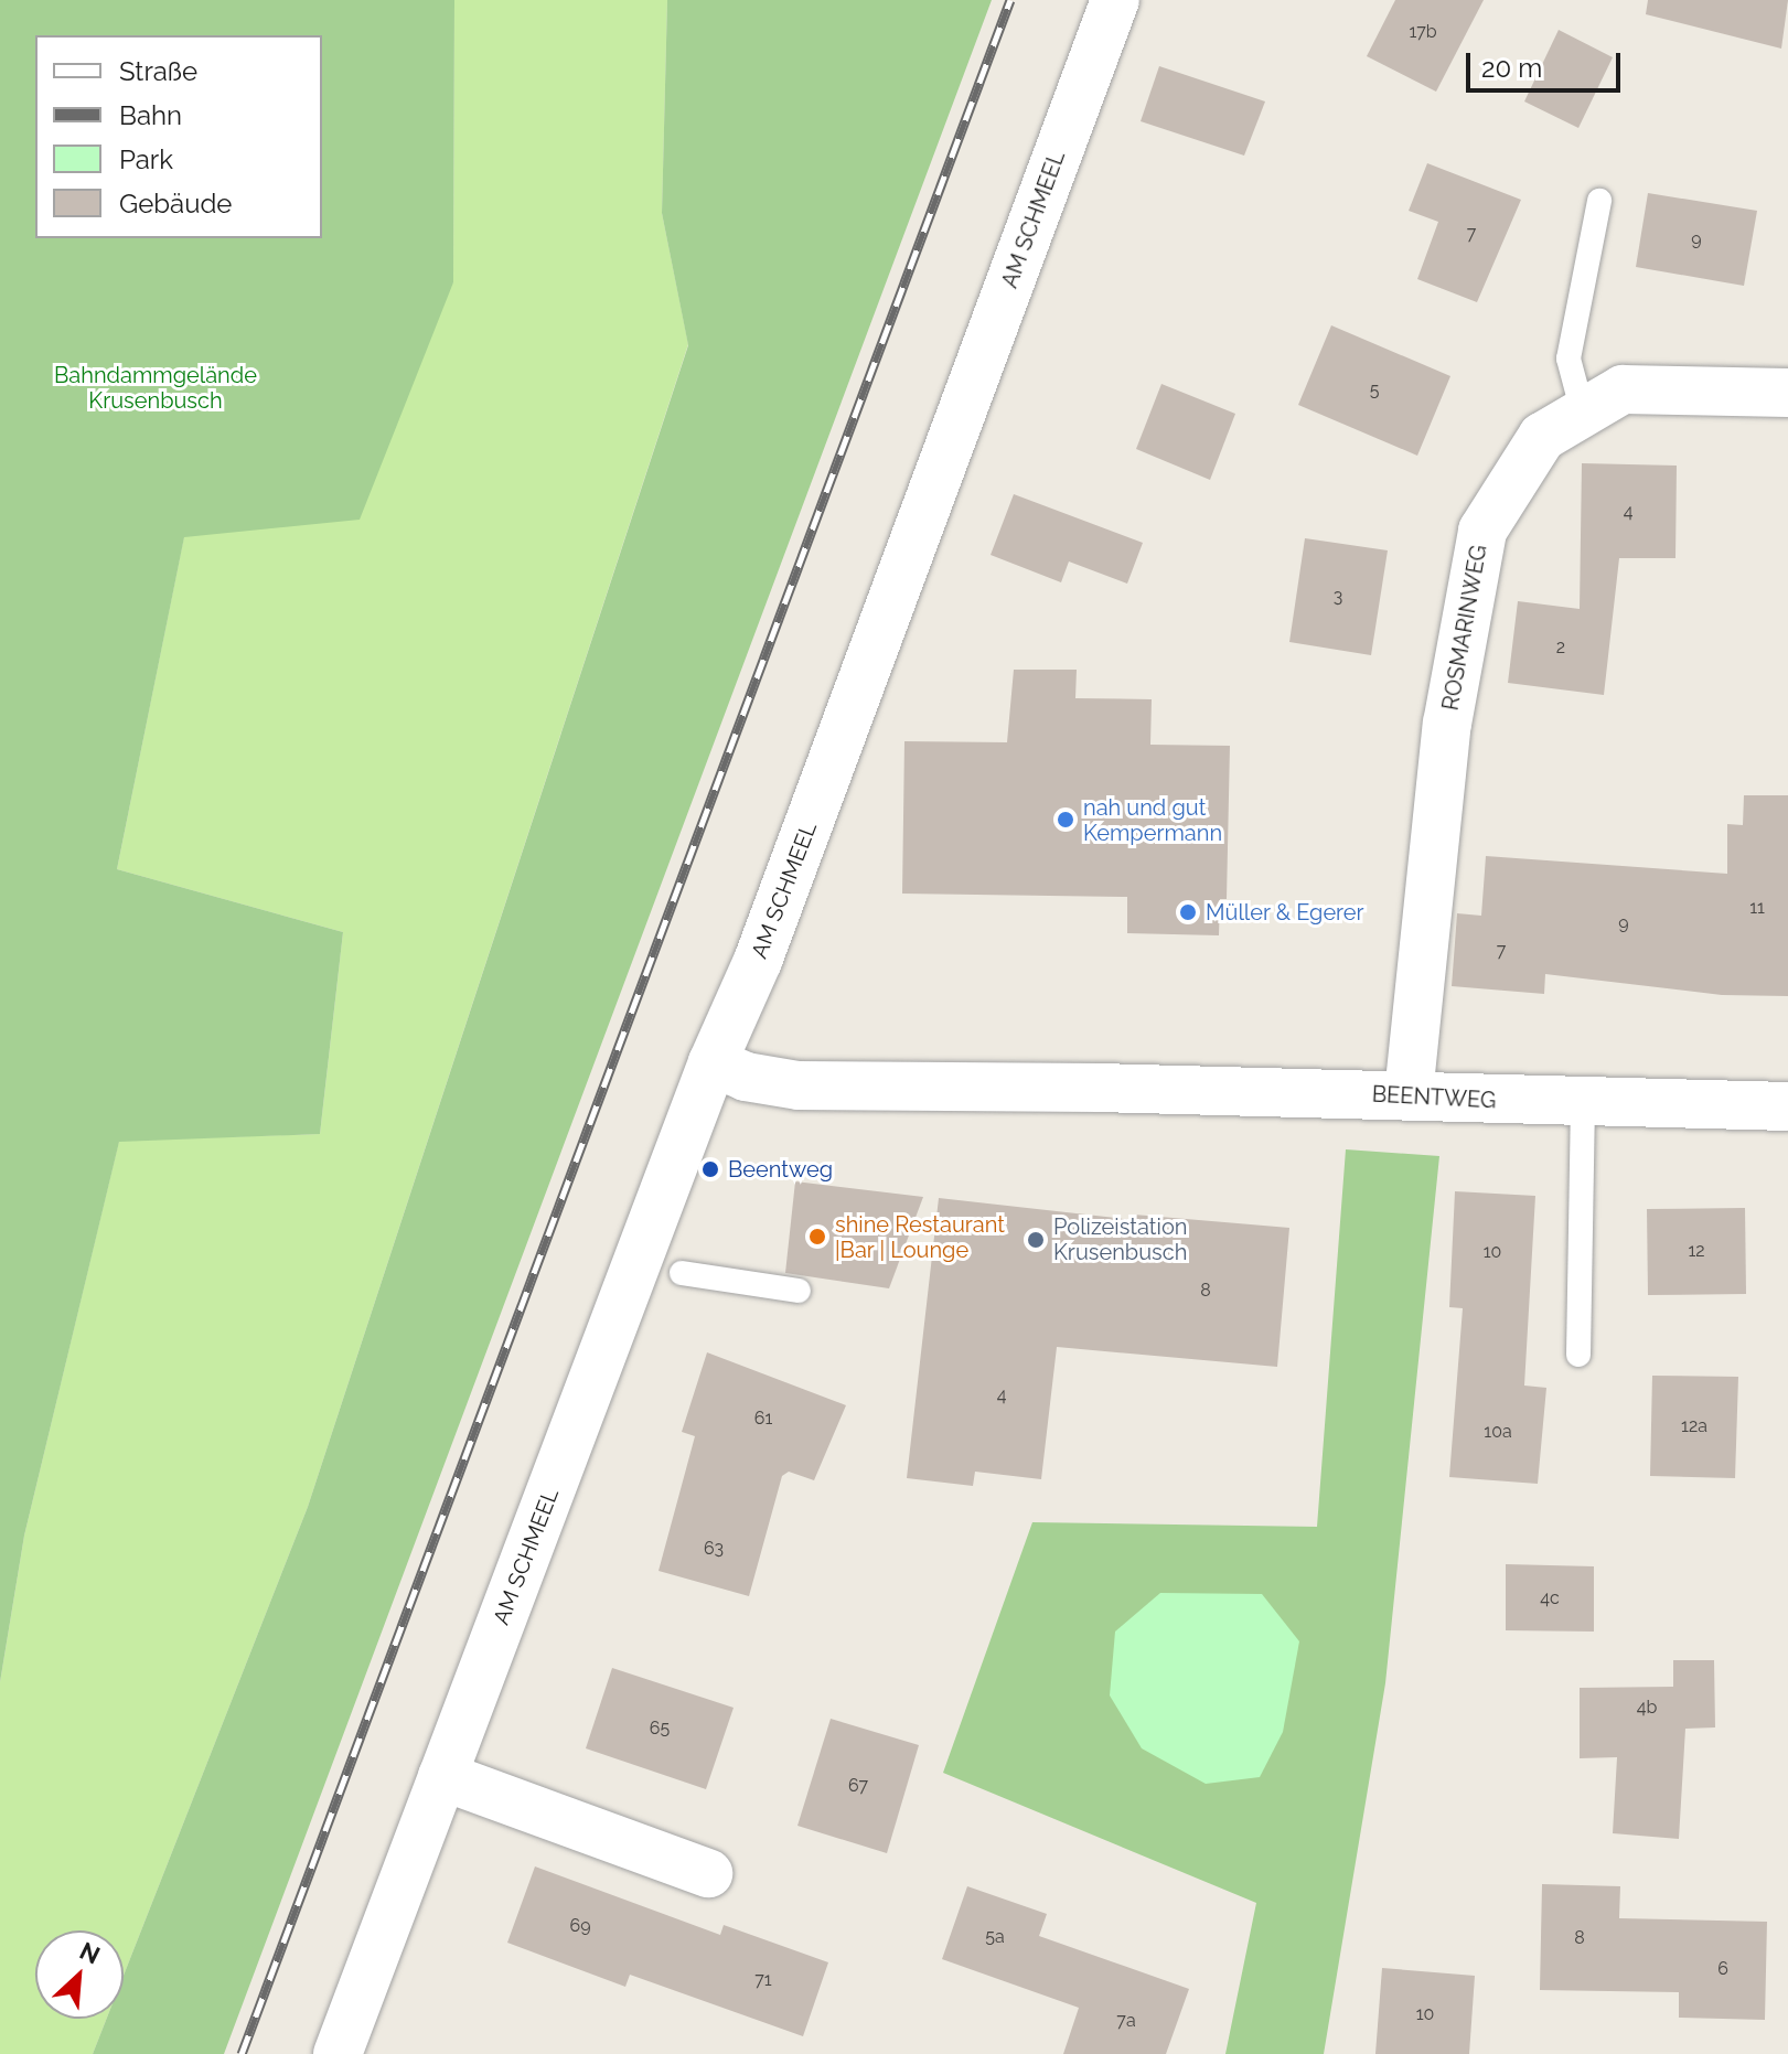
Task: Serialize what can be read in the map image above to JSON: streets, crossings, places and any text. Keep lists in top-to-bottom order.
{
  "streets": {
    "street": ["AM SCHMEEL", "ROSMARINWEG", "BEENTWEG"]
  },
  "crossings": [
    ["AM SCHMEEL", "BEENTWEG"],
    ["ROSMARINWEG", "BEENTWEG"]
  ],
  "parks": ["Bahndammgelände Krusenbusch"],
  "places": [
    "nah und gut Kempermann",
    "Müller & Egerer",
    "Beentweg",
    "shine Restaurant |Bar | Lounge",
    "Polizeistation Krusenbusch"
  ],
  "house_numbers": [
    "17b",
    "7",
    "9",
    "5",
    "4",
    "3",
    "2",
    "11",
    "9",
    "7",
    "12",
    "10",
    "8",
    "4",
    "61",
    "12a",
    "10a",
    "63",
    "4c",
    "4b",
    "65",
    "67",
    "69",
    "5a",
    "8",
    "6",
    "71",
    "10",
    "7a"
  ],
  "legend": [
    "Straße",
    "Bahn",
    "Park",
    "Gebäude"
  ],
  "scale_bar": "20 m",
  "north": "top right"
}
